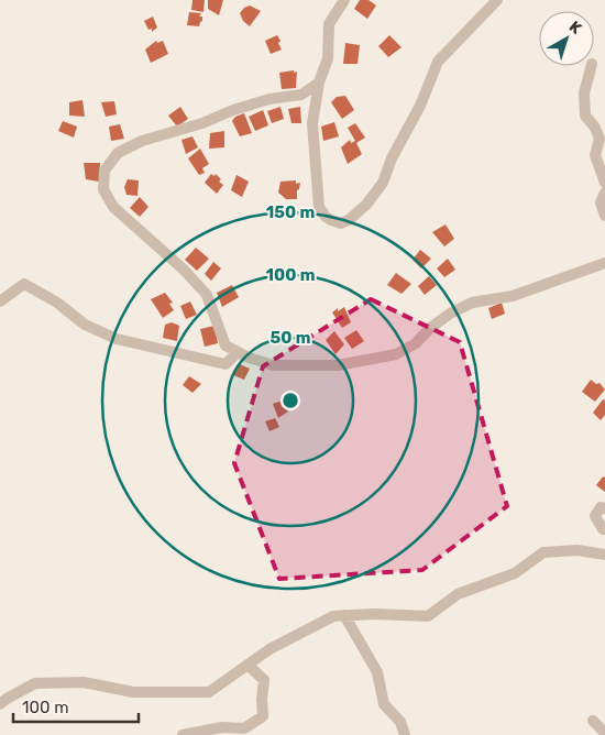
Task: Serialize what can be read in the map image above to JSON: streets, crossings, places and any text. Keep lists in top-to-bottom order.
{
  "scale_bar": "100 m",
  "north": "top right",
  "rings": ["150 m", "100 m", "50 m"]
}
